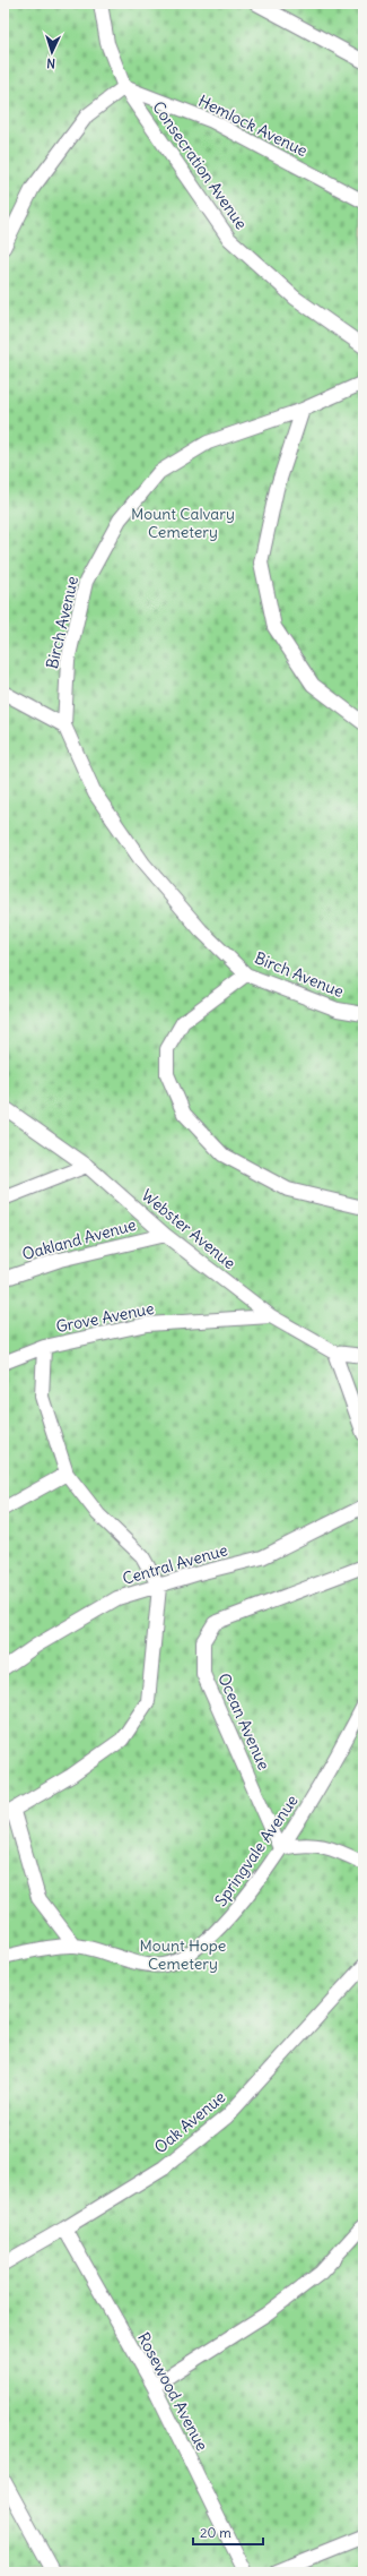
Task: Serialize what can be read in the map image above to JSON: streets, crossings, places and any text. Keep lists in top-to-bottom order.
{
  "streets": {
    "lane": [
      "Hemlock Avenue",
      "Consecration Avenue",
      "Birch Avenue",
      "Webster Avenue",
      "Oakland Avenue",
      "Grove Avenue",
      "Central Avenue",
      "Ocean Avenue",
      "Springvale Avenue",
      "Oak Avenue",
      "Rosewood Avenue"
    ]
  },
  "crossings": [
    ["Hemlock Avenue", "Consecration Avenue"],
    ["Webster Avenue", "Oakland Avenue"],
    ["Webster Avenue", "Grove Avenue"],
    ["Ocean Avenue", "Springvale Avenue"],
    ["Oak Avenue", "Rosewood Avenue"]
  ],
  "parks": ["Mount Calvary Cemetery", "Mount Hope Cemetery"],
  "scale_bar": "20 m",
  "north": "bottom"
}
